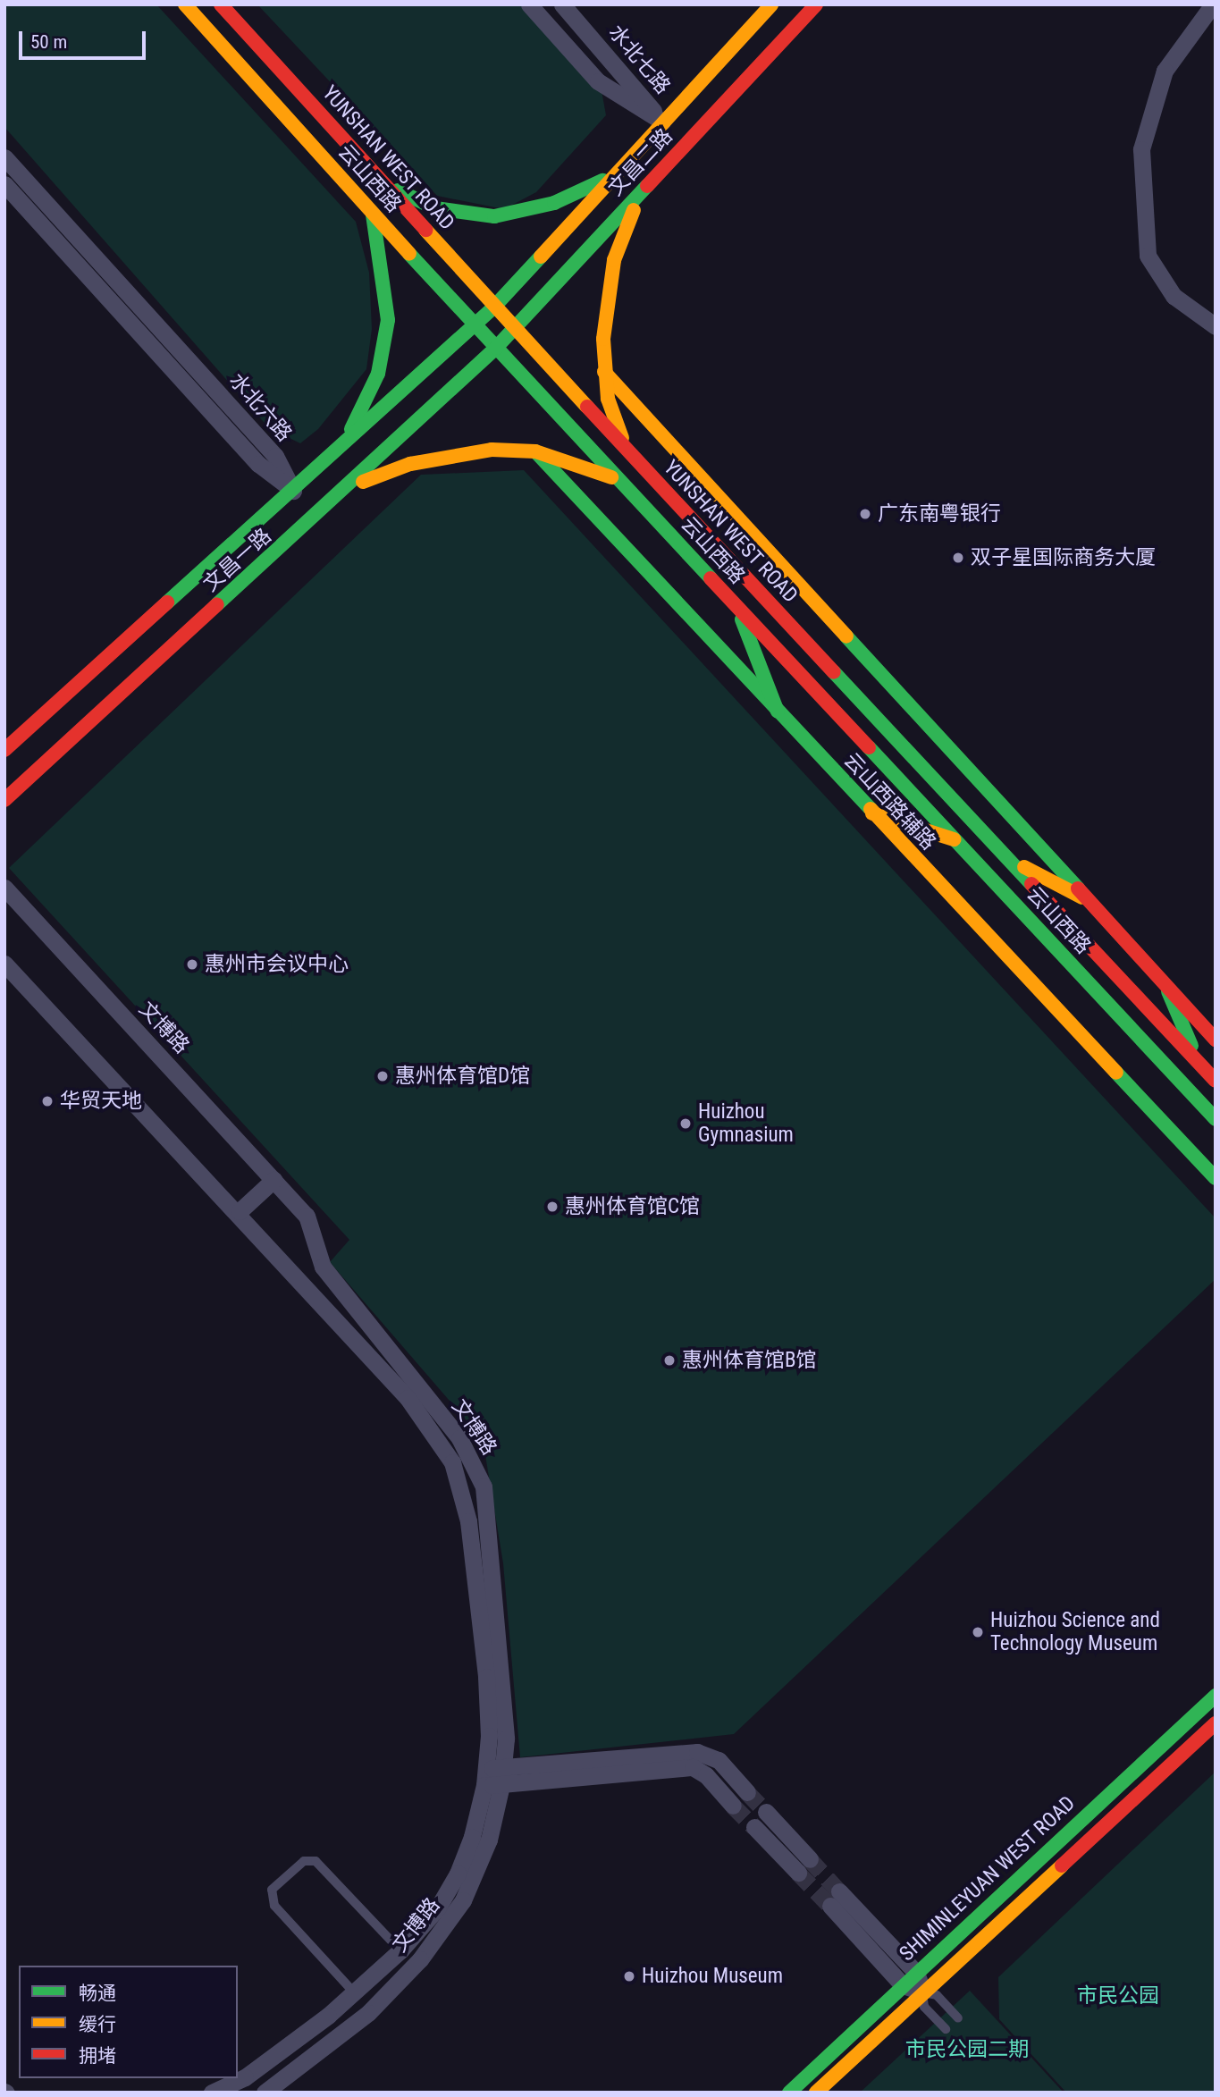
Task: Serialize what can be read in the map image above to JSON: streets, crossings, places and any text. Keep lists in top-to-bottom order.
{
  "streets": {
    "main road": [
      "YUNSHAN WEST ROAD",
      "文昌二路",
      "云山西路",
      "文昌一路",
      "云山西路辅路",
      "SHIMINLEYUAN WEST ROAD"
    ],
    "street": ["水北七路", "水北六路", "文博路"]
  },
  "crossings": [
    ["水北七路", "文昌二路"],
    ["YUNSHAN WEST ROAD", "文昌二路"],
    ["YUNSHAN WEST ROAD", "文昌一路"],
    ["文昌二路", "云山西路"],
    ["文昌二路", "文昌一路"],
    ["云山西路", "文昌一路"],
    ["水北六路", "文昌一路"]
  ],
  "parks": ["市民公园", "市民公园二期"],
  "places": [
    "广东南粤银行",
    "双子星国际商务大厦",
    "惠州市会议中心",
    "惠州体育馆D馆",
    "华贸天地",
    "Huizhou Gymnasium",
    "惠州体育馆C馆",
    "惠州体育馆B馆",
    "Huizhou Science and Technology Museum",
    "Huizhou Museum"
  ],
  "legend": ["畅通", "缓行", "拥堵"],
  "scale_bar": "50 m"
}
